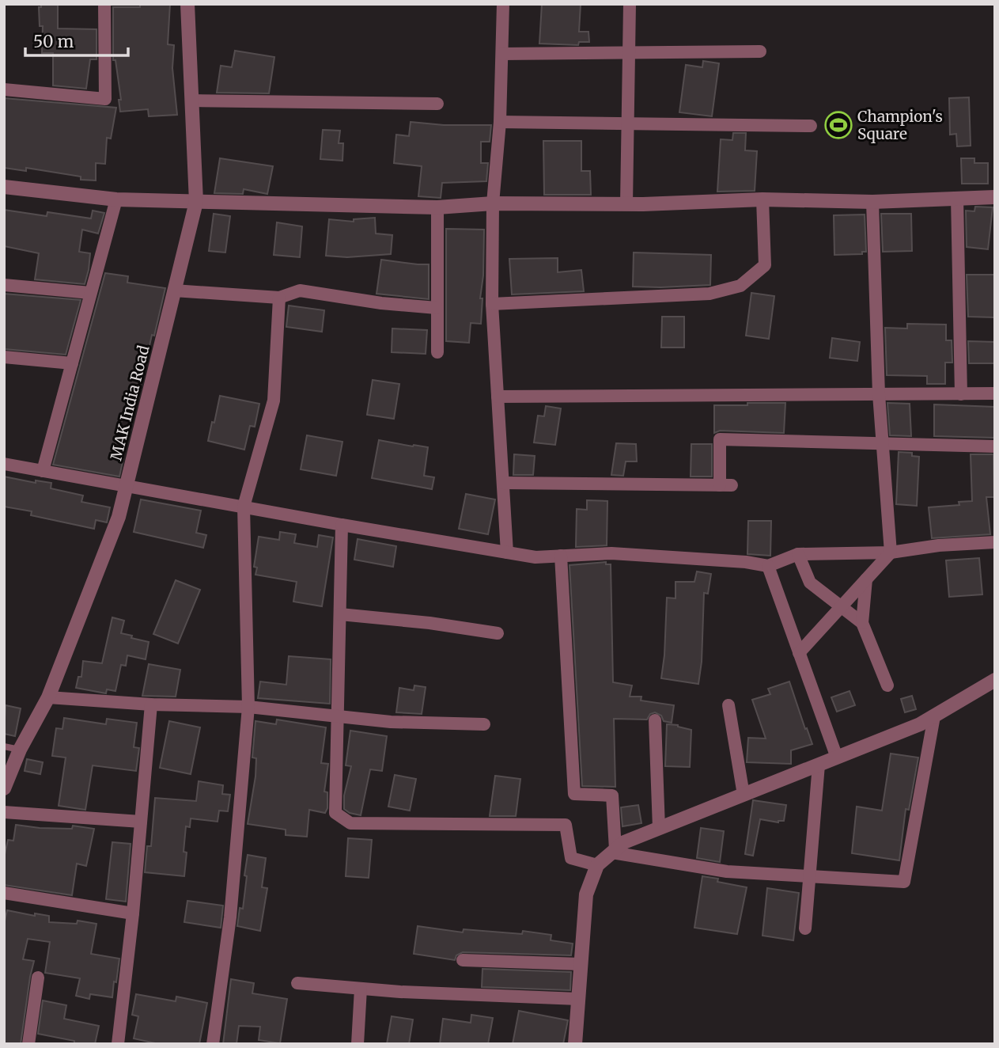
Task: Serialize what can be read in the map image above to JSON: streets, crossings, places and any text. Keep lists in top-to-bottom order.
{
  "streets": {
    "street": ["MAK India Road"]
  },
  "places": {
    "sports": ["Champion's Square"]
  },
  "scale_bar": "50 m"
}
